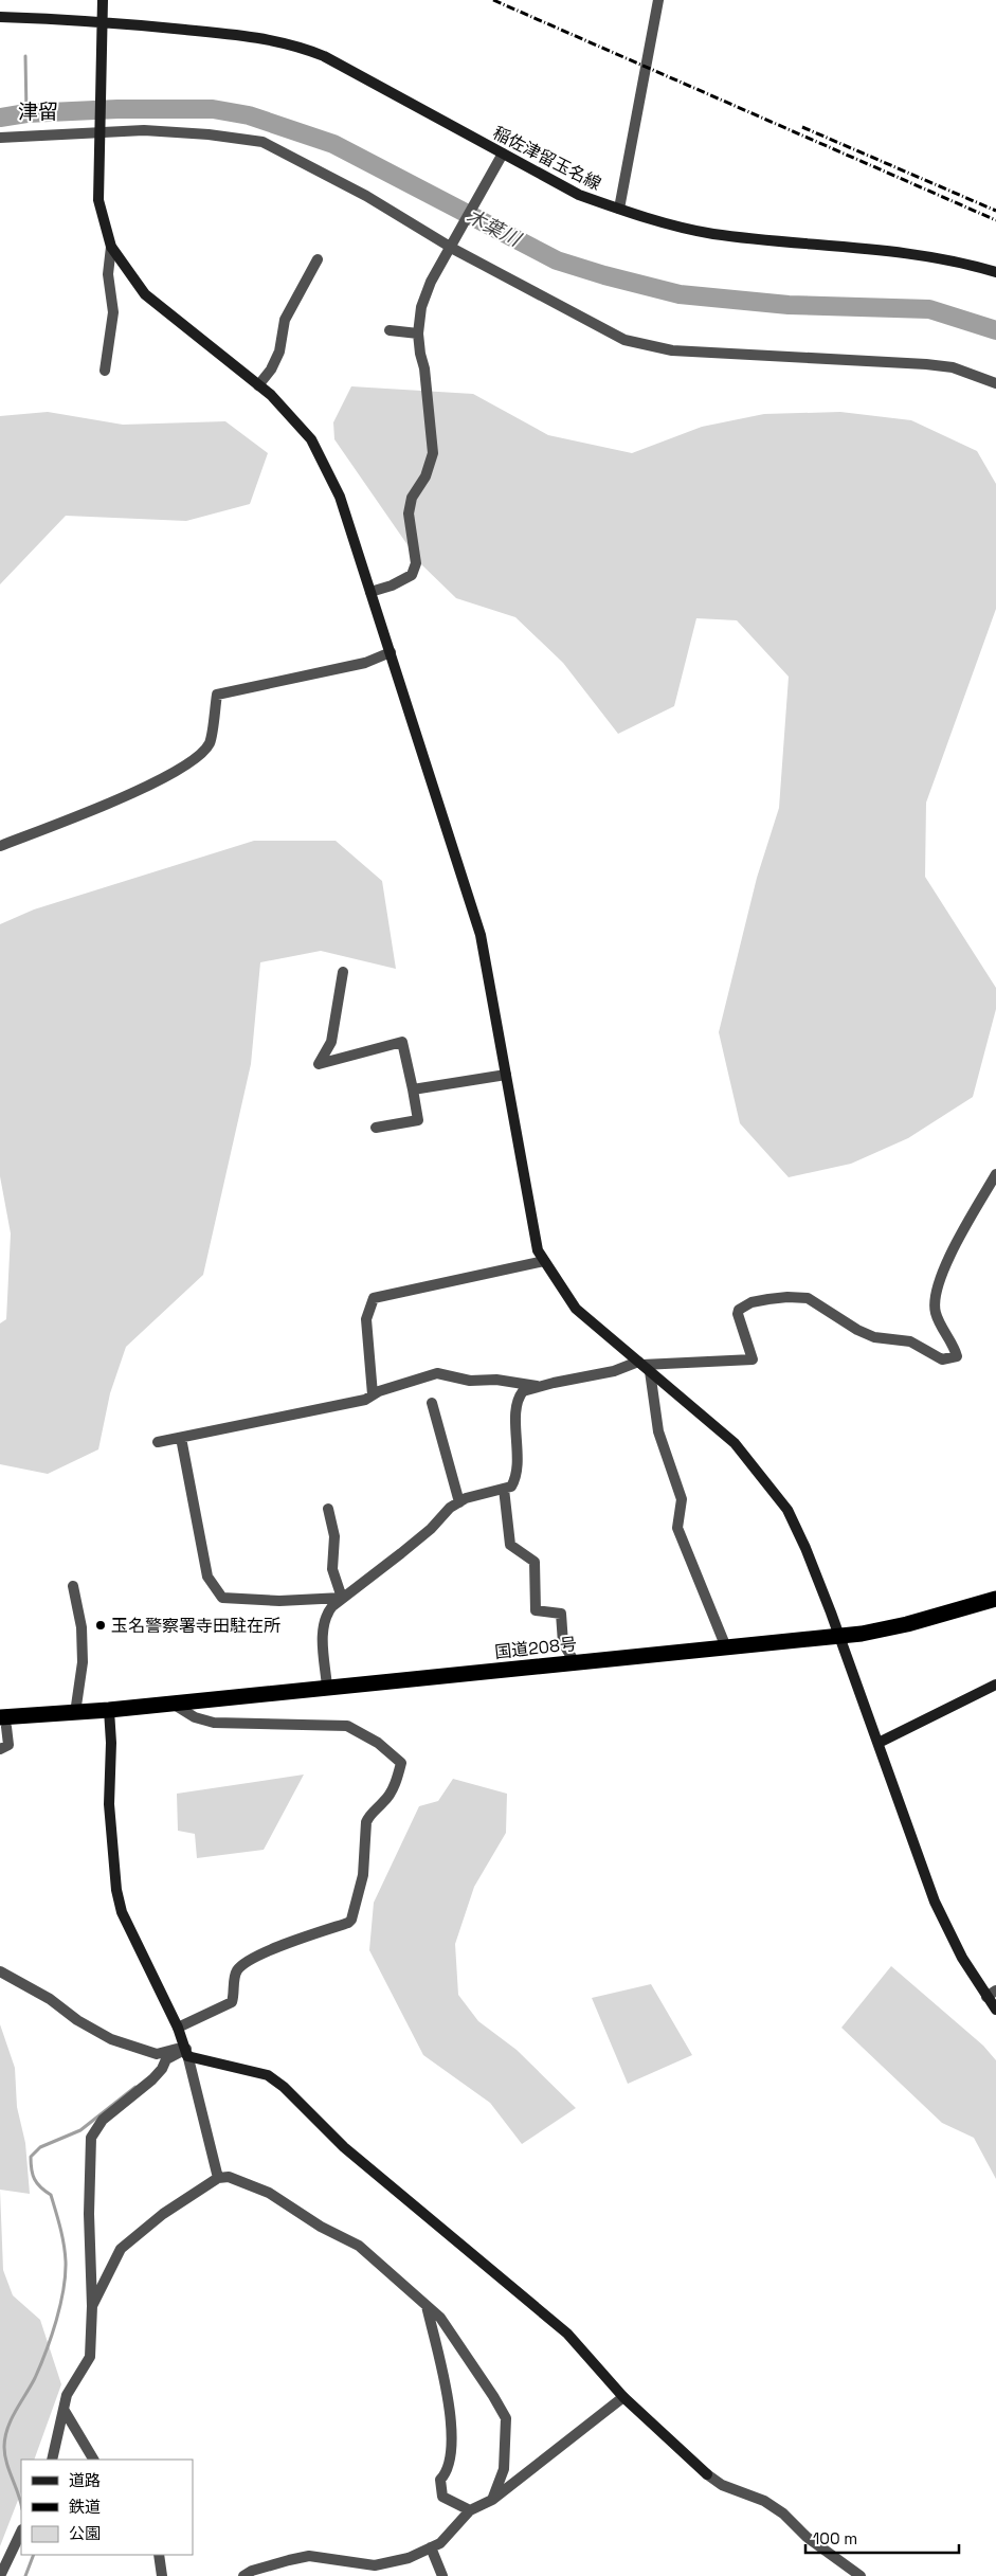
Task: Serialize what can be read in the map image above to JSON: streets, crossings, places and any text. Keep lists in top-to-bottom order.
{
  "streets": {
    "highway": ["国道208号"],
    "street": ["稲佐津留玉名線"]
  },
  "districts": ["津留"],
  "water": ["木葉川"],
  "places": ["玉名警察署寺田駐在所"],
  "legend": ["道路", "鉄道", "公園"],
  "scale_bar": "100 m"
}
